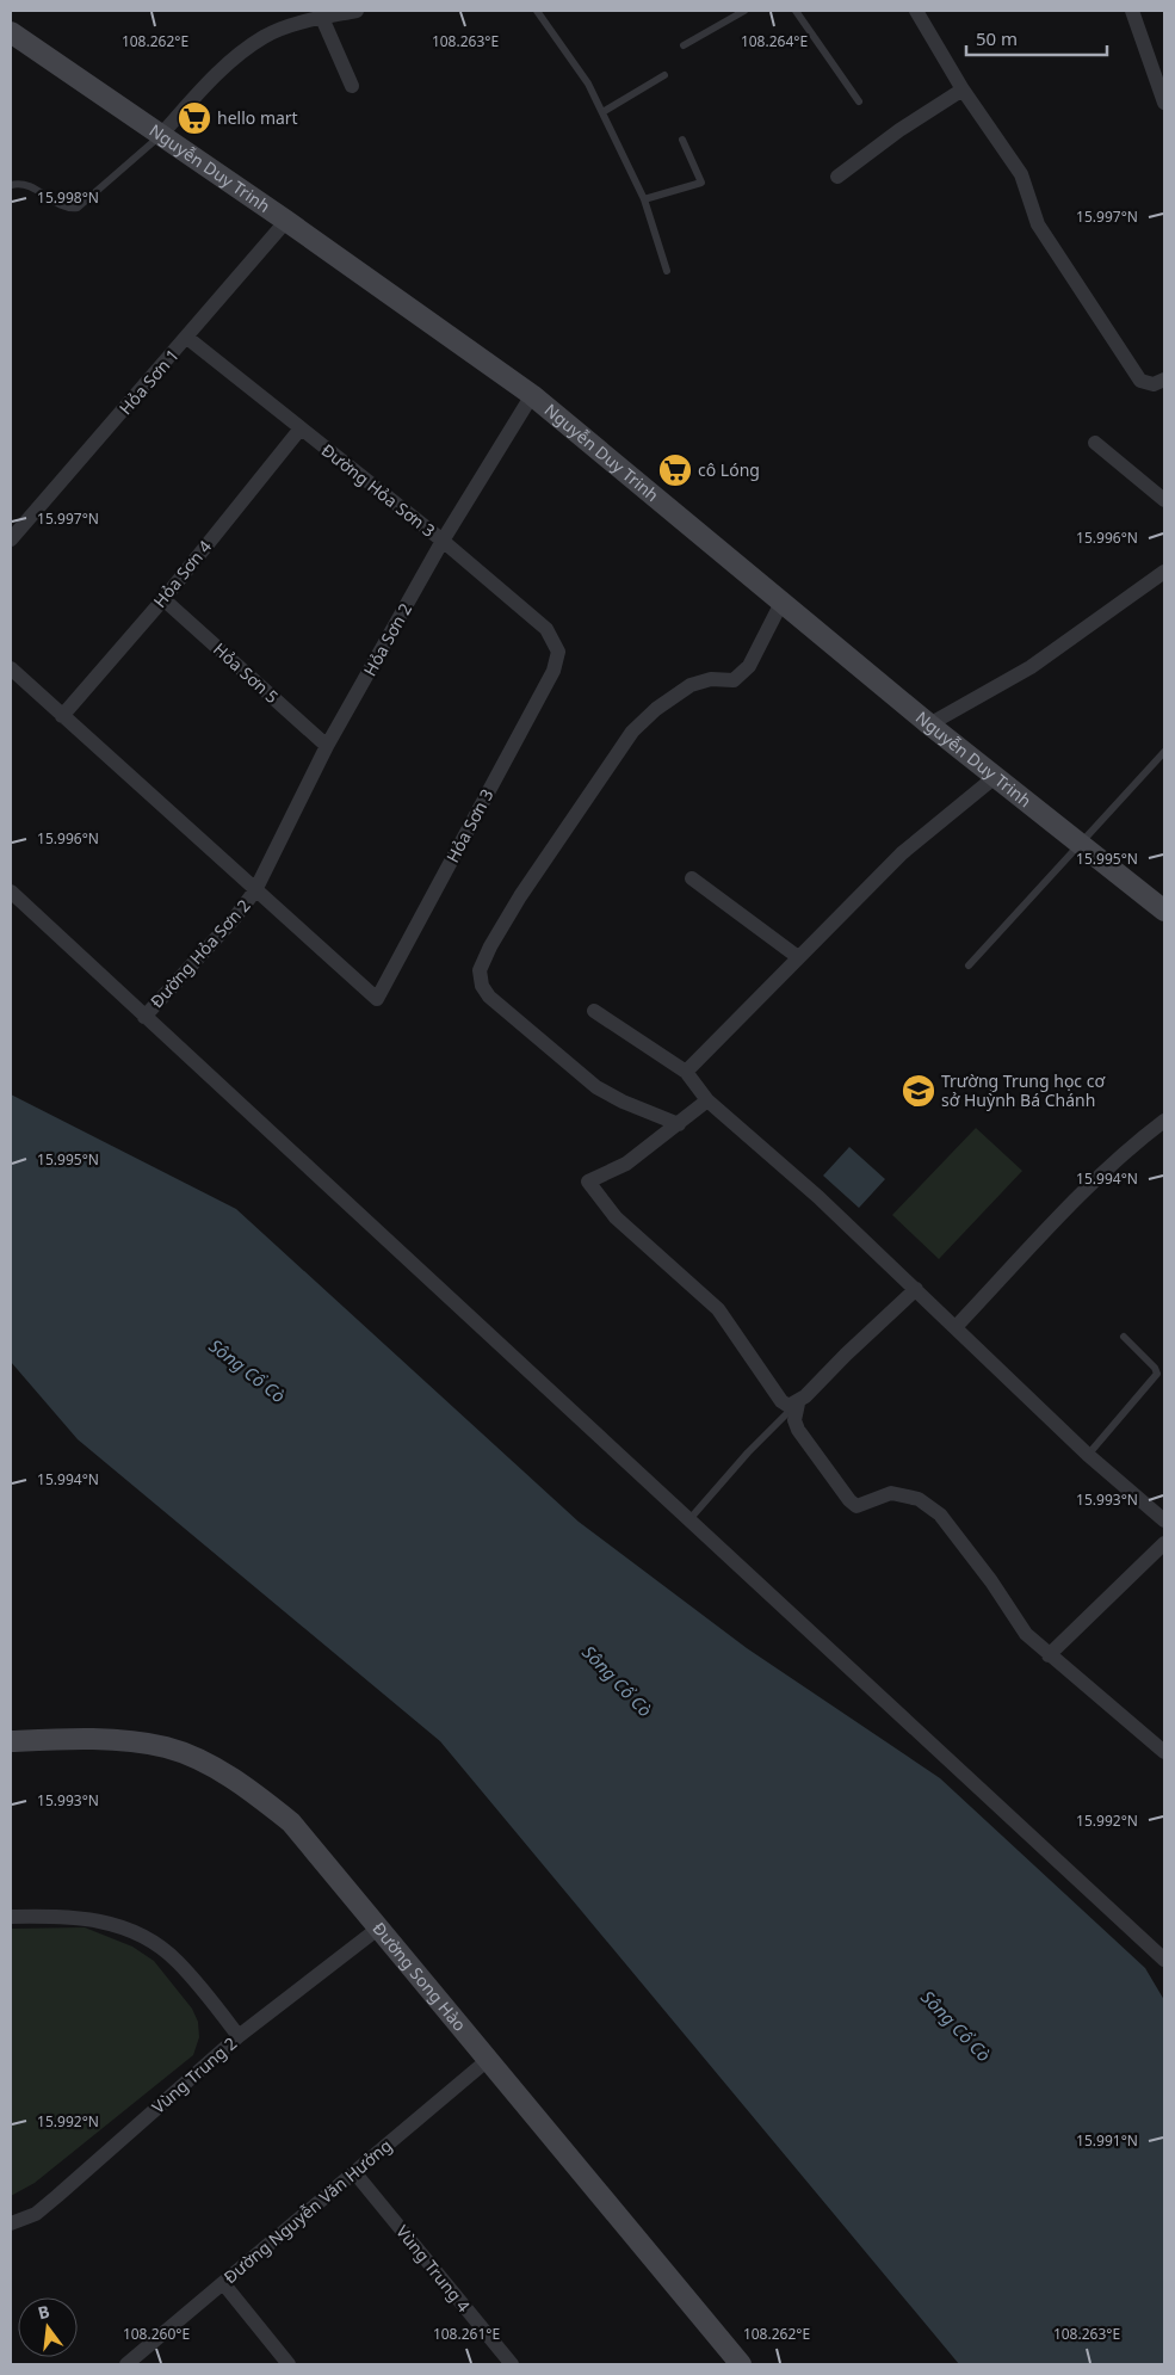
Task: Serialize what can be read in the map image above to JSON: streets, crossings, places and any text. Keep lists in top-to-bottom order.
{
  "streets": {
    "street": [
      "Nguyễn Duy Trinh",
      "Hỏa Sơn 1",
      "Đường Hỏa Sơn 3",
      "Hỏa Sơn 4",
      "Hỏa Sơn 2",
      "Hỏa Sơn 5",
      "Hỏa Sơn 3",
      "Đường Hỏa Sơn 2",
      "Đường Song Hào",
      "Vùng Trung 2",
      "Đường Nguyễn Văn Hưởng",
      "Vùng Trung 4"
    ]
  },
  "crossings": [
    ["Nguyễn Duy Trinh", "Hỏa Sơn 1"],
    ["Nguyễn Duy Trinh", "Hỏa Sơn 2"],
    ["Hỏa Sơn 1", "Đường Hỏa Sơn 3"],
    ["Đường Hỏa Sơn 3", "Hỏa Sơn 4"],
    ["Đường Hỏa Sơn 3", "Hỏa Sơn 2"],
    ["Đường Hỏa Sơn 3", "Hỏa Sơn 3"],
    ["Hỏa Sơn 4", "Hỏa Sơn 5"],
    ["Hỏa Sơn 2", "Hỏa Sơn 5"],
    ["Hỏa Sơn 2", "Hỏa Sơn 3"],
    ["Hỏa Sơn 2", "Đường Hỏa Sơn 2"],
    ["Hỏa Sơn 3", "Đường Hỏa Sơn 2"],
    ["Đường Song Hào", "Vùng Trung 2"],
    ["Đường Song Hào", "Đường Nguyễn Văn Hưởng"],
    ["Đường Nguyễn Văn Hưởng", "Vùng Trung 4"]
  ],
  "water": ["Sông Cổ Cò"],
  "places": {
    "supermarket": ["hello mart", "cô Lóng"],
    "school or university": ["Trường Trung học cơ sở Huỳnh Bá Chánh"]
  },
  "scale_bar": "50 m",
  "north": "top",
  "coordinates": [
    "108.262°E",
    "108.263°E",
    "108.264°E",
    "15.998°N",
    "15.997°N",
    "15.996°N",
    "15.995°N",
    "15.994°N",
    "15.993°N",
    "15.992°N",
    "15.991°N",
    "108.260°E",
    "108.261°E"
  ]
}
